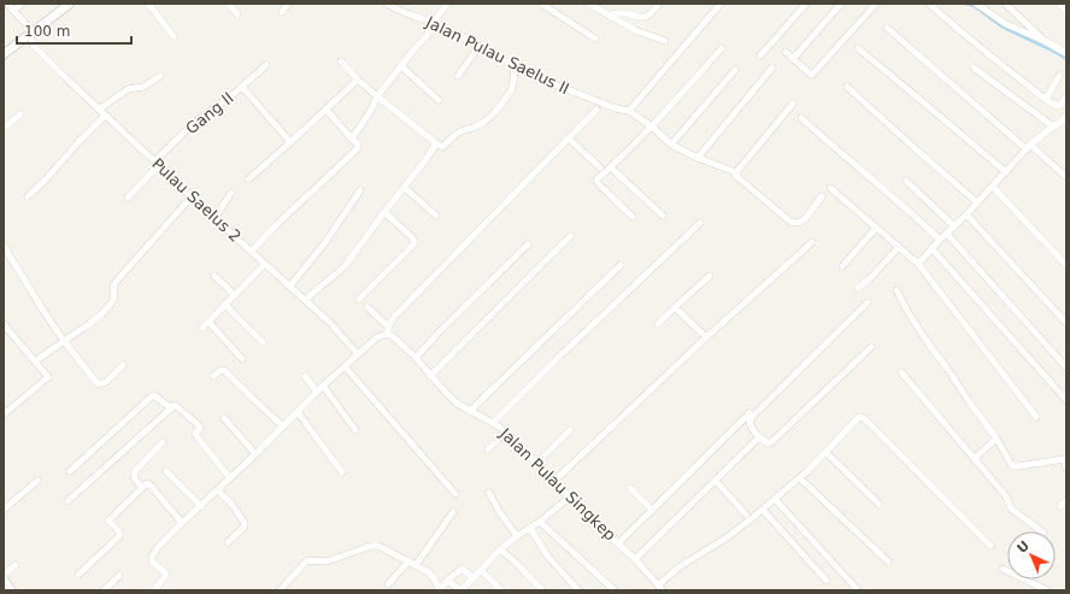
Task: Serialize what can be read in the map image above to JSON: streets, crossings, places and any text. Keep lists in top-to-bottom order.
{
  "streets": {
    "street": [
      "Jalan Pulau Saelus II",
      "Gang II",
      "Pulau Saelus 2",
      "Jalan Pulau Singkep"
    ]
  },
  "crossings": [
    ["Gang II", "Pulau Saelus 2"]
  ],
  "scale_bar": "100 m",
  "north": "top left"
}
